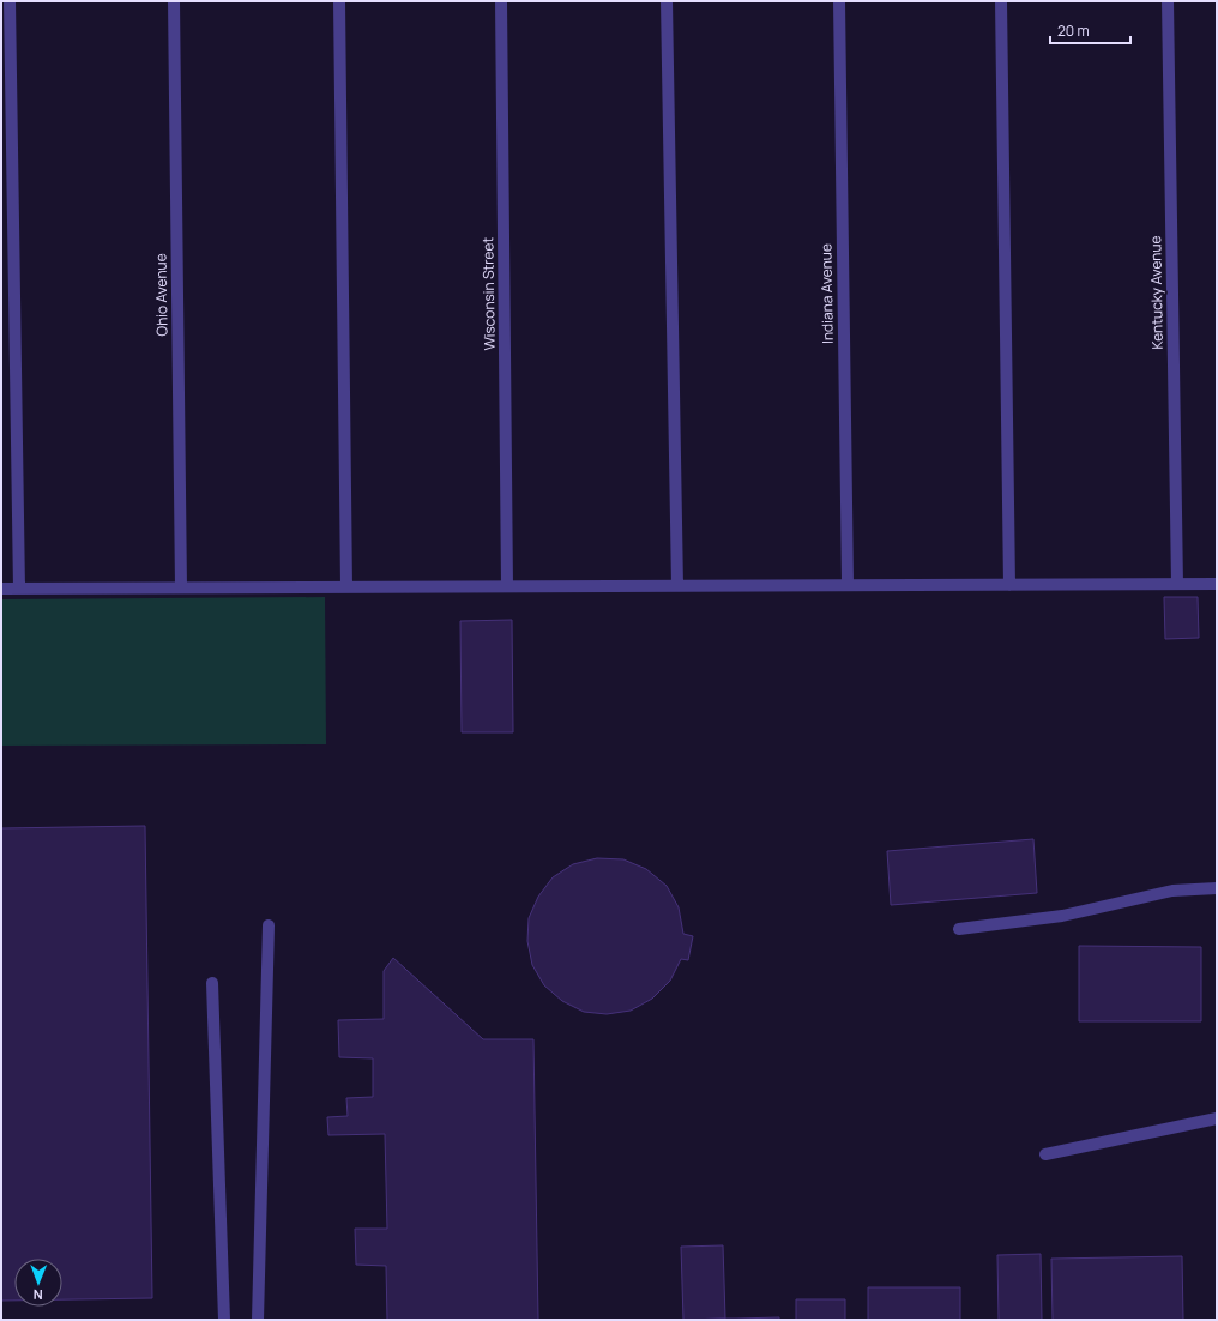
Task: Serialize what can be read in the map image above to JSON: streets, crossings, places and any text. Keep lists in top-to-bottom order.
{
  "streets": {
    "street": [
      "Kentucky Avenue",
      "Wisconsin Street",
      "Indiana Avenue",
      "Ohio Avenue"
    ]
  },
  "scale_bar": "20 m",
  "north": "bottom"
}
